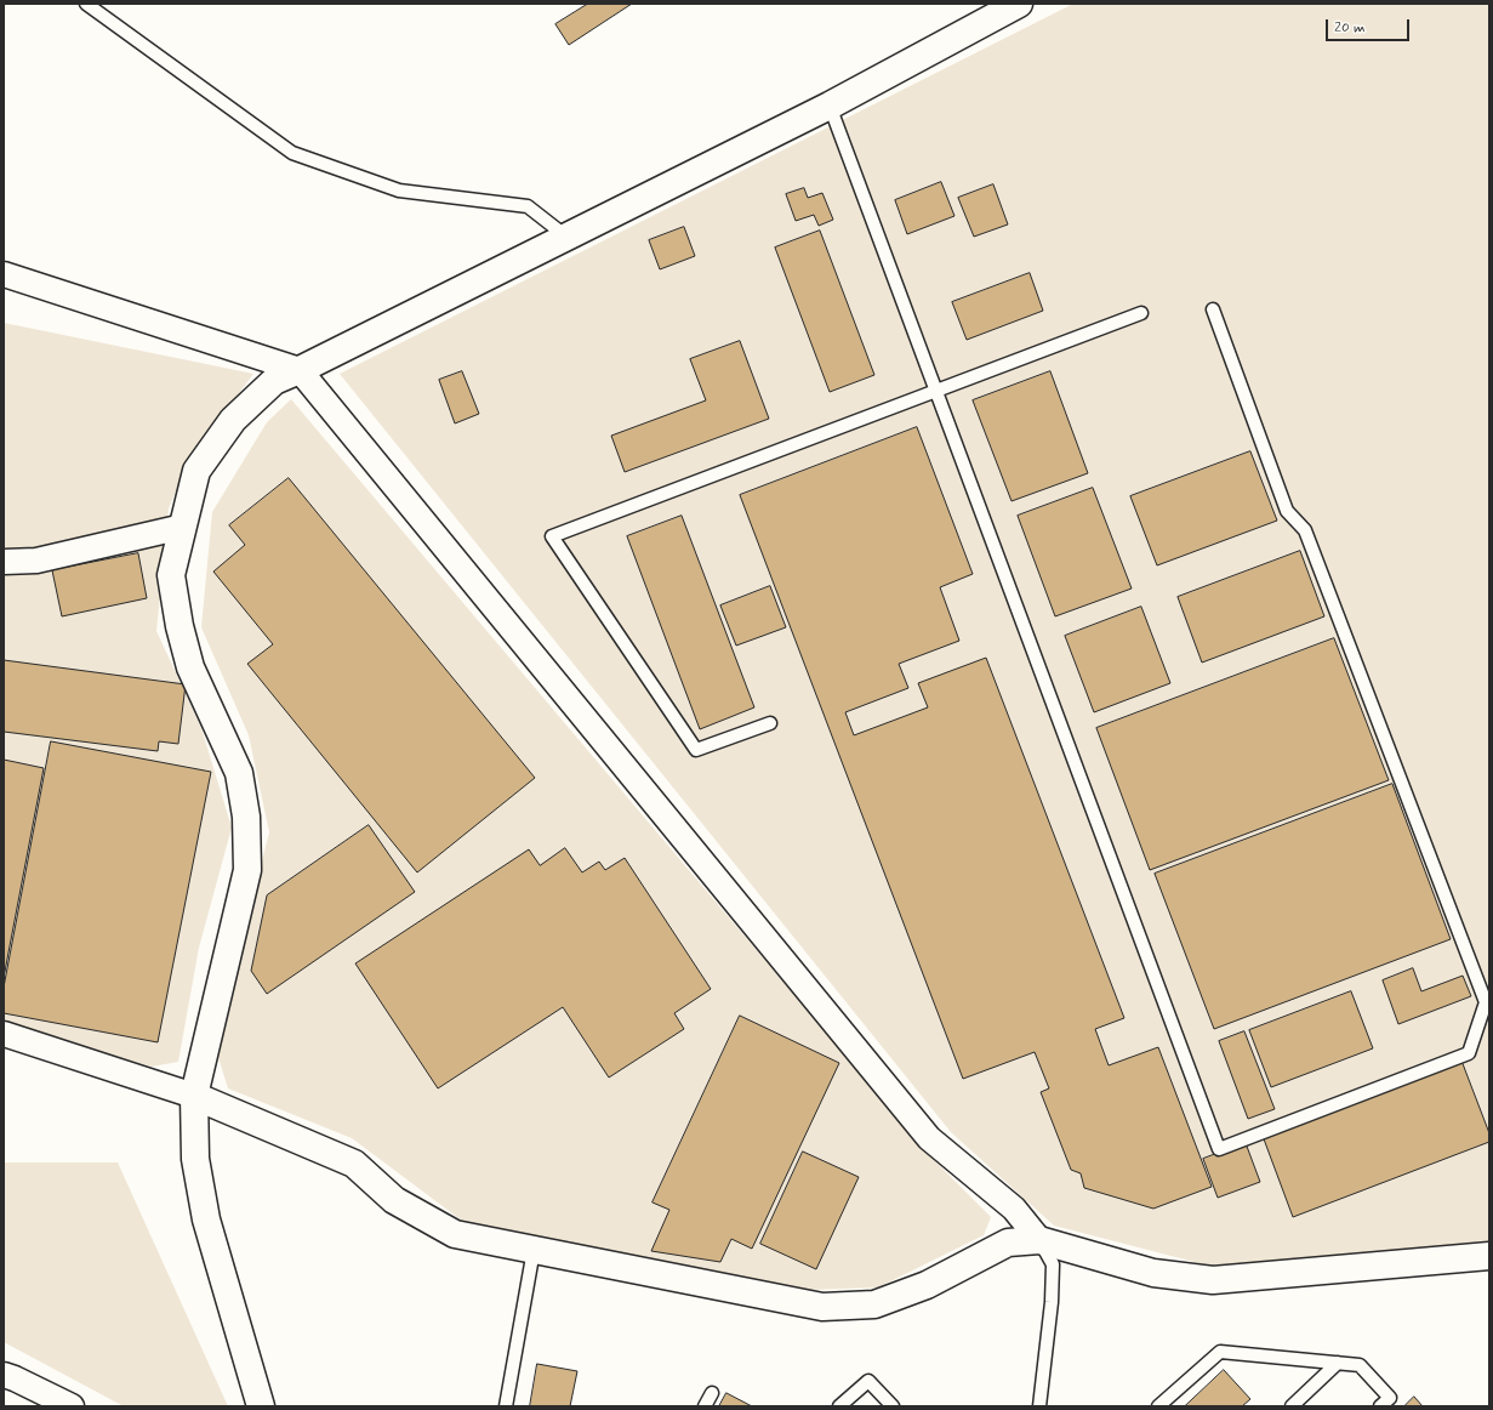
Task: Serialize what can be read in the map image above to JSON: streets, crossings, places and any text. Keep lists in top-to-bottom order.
{
  "scale_bar": "20 m"
}
